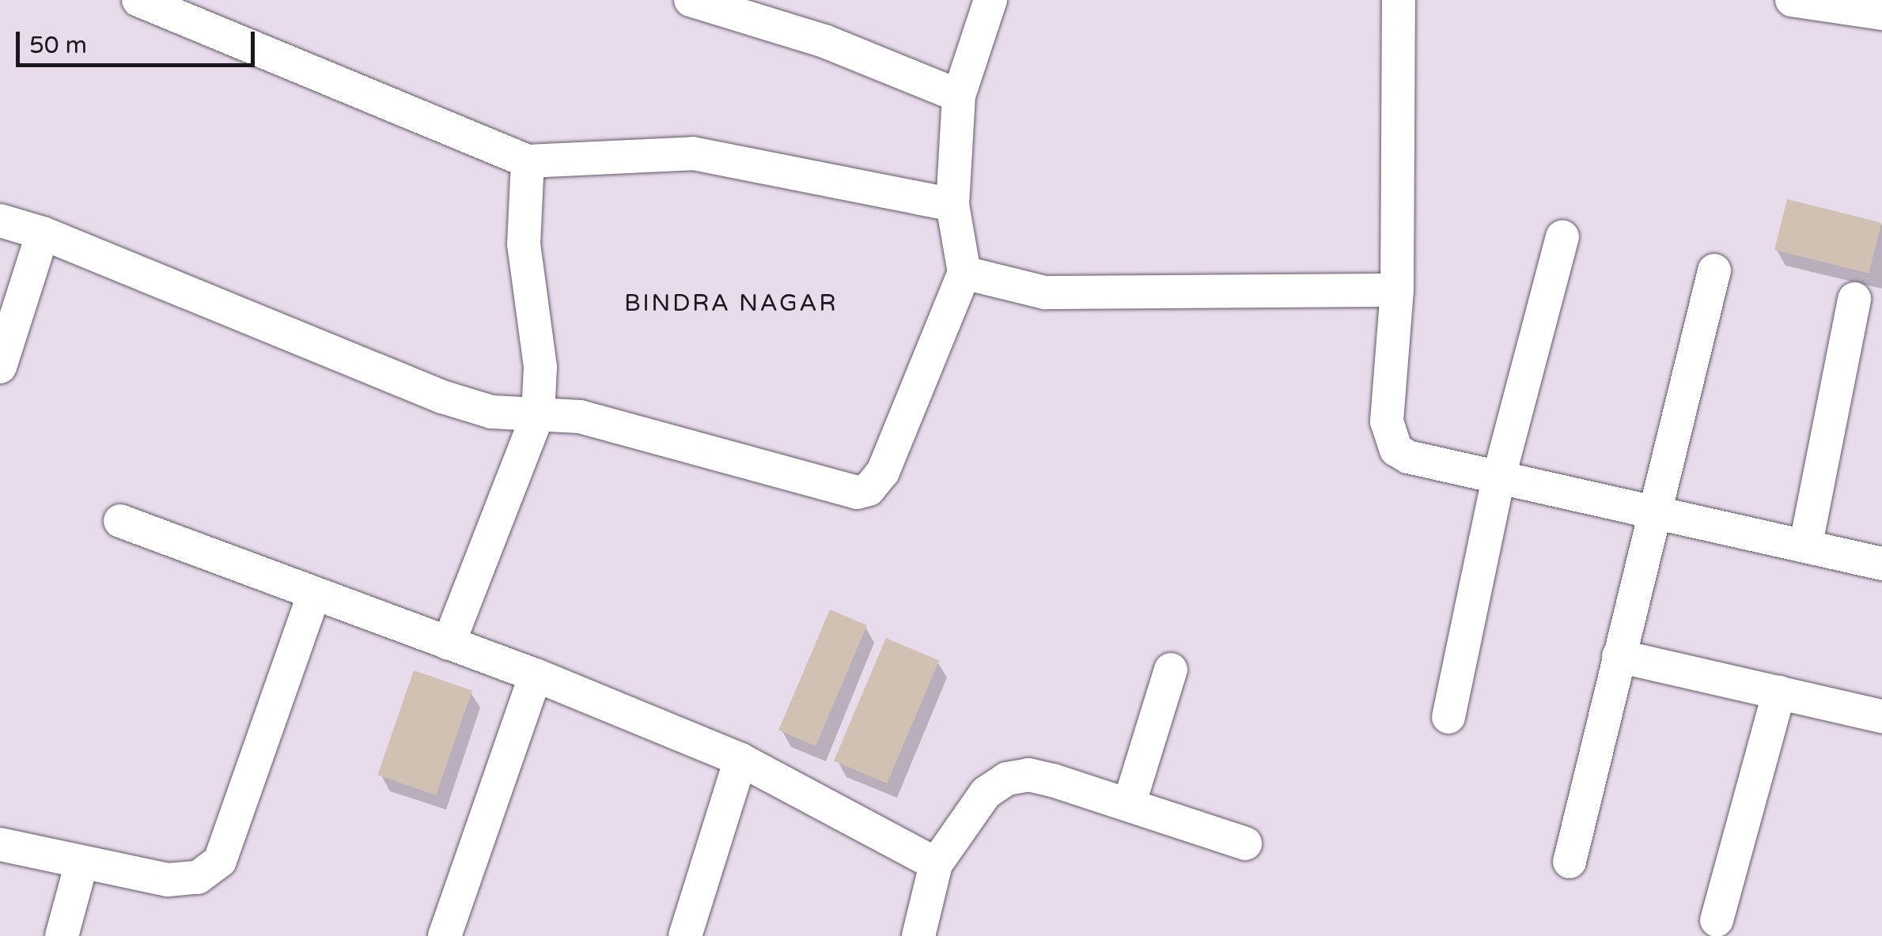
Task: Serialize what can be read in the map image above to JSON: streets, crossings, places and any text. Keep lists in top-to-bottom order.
{
  "districts": ["BINDRA NAGAR"],
  "scale_bar": "50 m"
}
